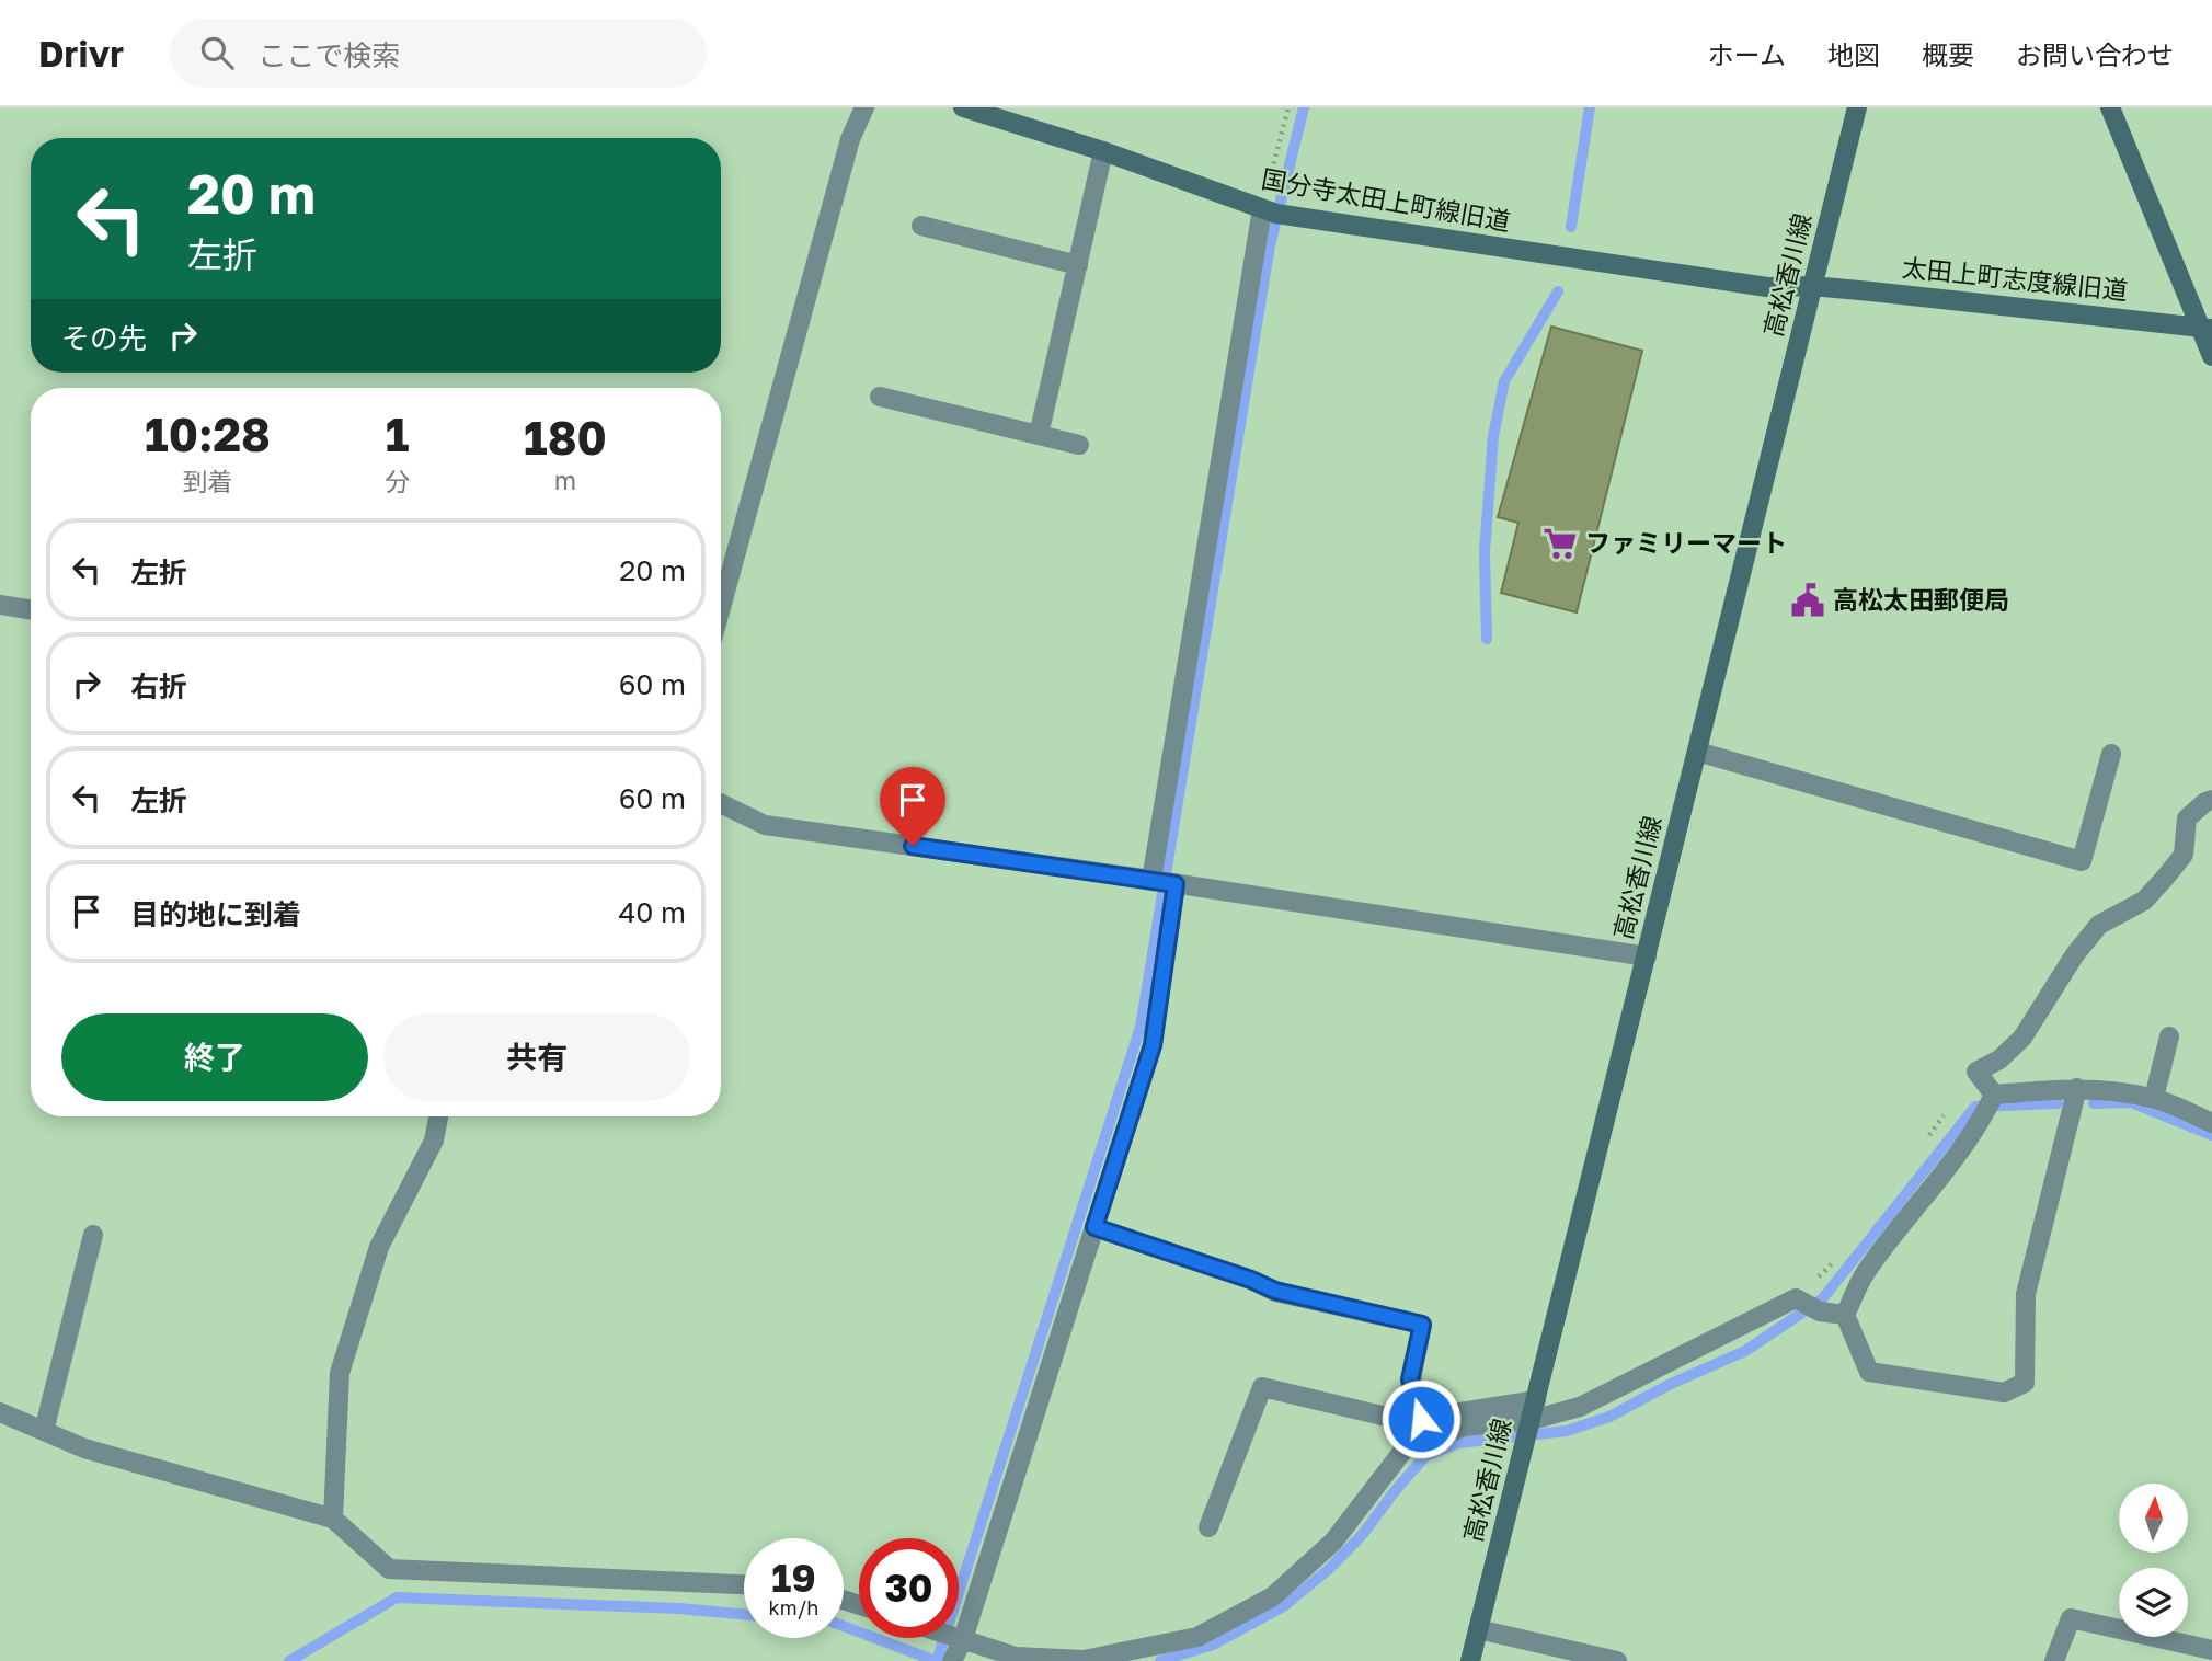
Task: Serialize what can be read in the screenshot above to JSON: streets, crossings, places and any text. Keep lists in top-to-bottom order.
{
  "streets": {
    "main road": ["国分寺太田上町線旧道", "高松香川線", "太田上町志度線旧道"]
  },
  "crossings": [
    ["国分寺太田上町線旧道", "高松香川線"],
    ["国分寺太田上町線旧道", "太田上町志度線旧道"],
    ["高松香川線", "太田上町志度線旧道"]
  ],
  "places": {
    "supermarket": ["ファミリーマート"],
    "public building": ["高松太田郵便局"]
  },
  "north": "top",
  "page": {
    "header": "Drivr",
    "search": "ここで検索",
    "nav": [
      "ホーム",
      "地図",
      "概要",
      "お問い合わせ"
    ],
    "turn": ["20 m", "左折"],
    "then": "その先",
    "eta": [
      "10:28",
      "到着",
      "1",
      "分",
      "180",
      "m"
    ],
    "list": [
      {
        "name": "左折",
        "value": "20 m"
      },
      {
        "name": "右折",
        "value": "60 m"
      },
      {
        "name": "左折",
        "value": "60 m"
      },
      {
        "name": "目的地に到着",
        "value": "40 m"
      }
    ],
    "buttons": ["終了", "共有"],
    "speed": "19 km/h",
    "limit": "30"
  }
}
